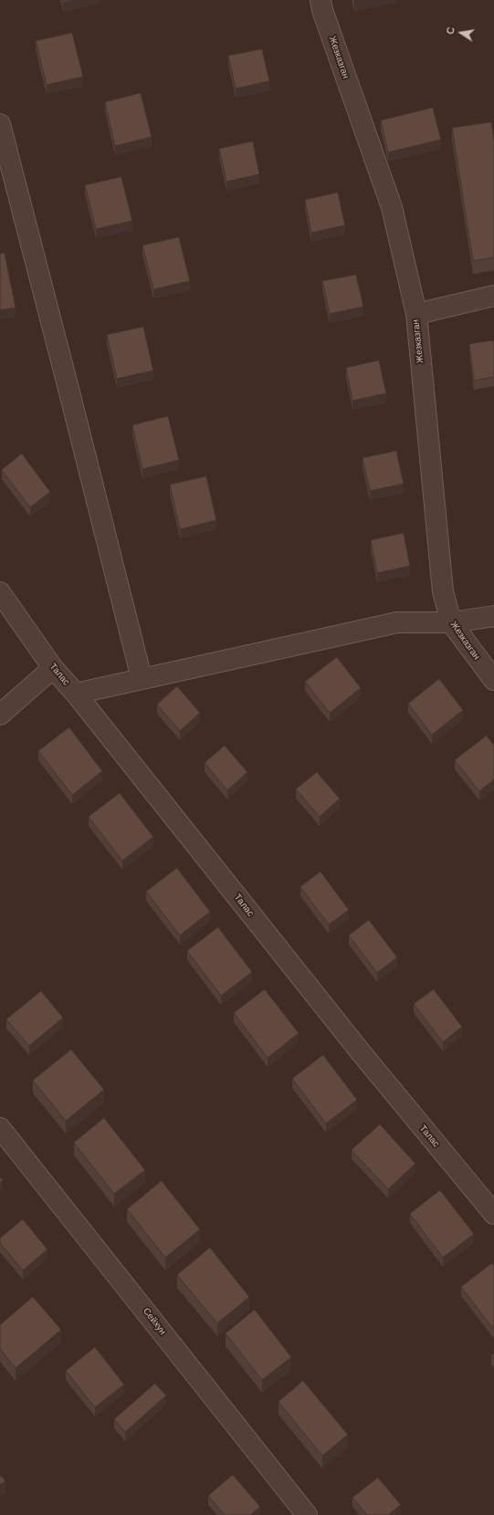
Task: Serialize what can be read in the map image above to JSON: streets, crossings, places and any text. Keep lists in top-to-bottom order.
{
  "streets": {
    "street": ["Жезказган", "Талас", "Сейхун"]
  },
  "north": "left"
}
